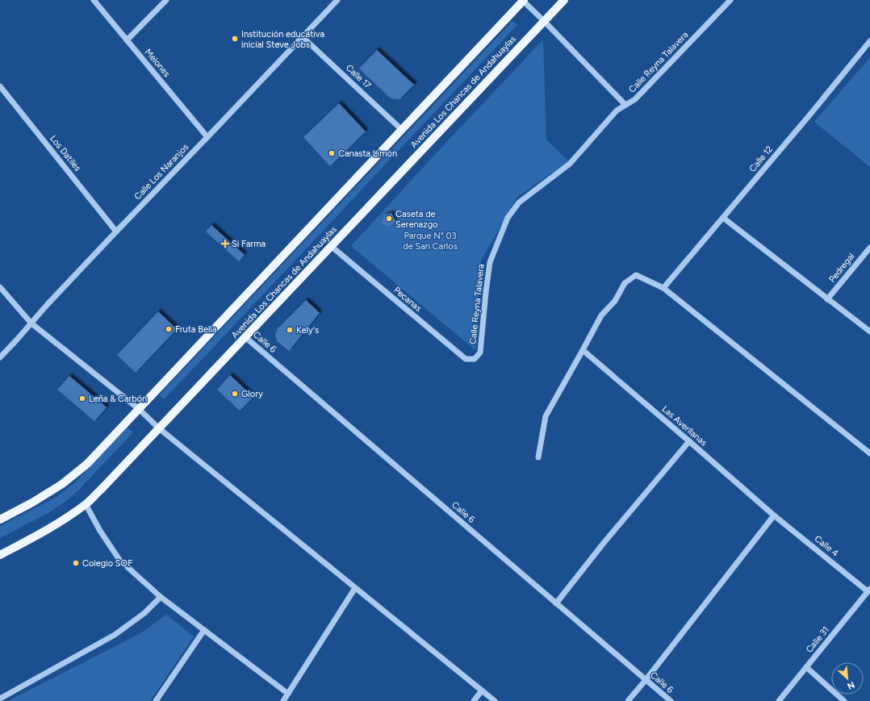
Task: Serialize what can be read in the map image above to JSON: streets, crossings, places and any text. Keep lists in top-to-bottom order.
{
  "streets": {
    "main road": ["Avenida Los Chancas de Andahuaylas"],
    "street": [
      "Calle Reyna Talavera",
      "Melones",
      "Calle 17",
      "Los Datiles",
      "Calle 12",
      "Calle Los Naranjos",
      "Pedregal",
      "Pecanas",
      "Calle 6",
      "Las Averllanas",
      "Calle 4",
      "Calle 31"
    ]
  },
  "crossings": [
    ["Calle Reyna Talavera", "Pecanas"],
    ["Melones", "Calle Los Naranjos"],
    ["Calle 17", "Avenida Los Chancas de Andahuaylas"],
    ["Calle 17", "Calle Los Naranjos"],
    ["Avenida Los Chancas de Andahuaylas", "Pecanas"],
    ["Avenida Los Chancas de Andahuaylas", "Calle 6"],
    ["Los Datiles", "Calle Los Naranjos"],
    ["Las Averllanas", "Calle 4"],
    ["Calle 4", "Calle 31"]
  ],
  "parks": ["Parque N° 03 de San Carlos"],
  "places": {
    "other": [
      "Institución educativa inicial Steve Jobs",
      "Canasta Limón",
      "Caseta de Serenazgo",
      "Fruta Bella",
      "Kely's",
      "Glory",
      "Leña & Carbón",
      "Colegio SOF"
    ],
    "health": ["Si Farma"]
  },
  "north": "bottom right"
}
